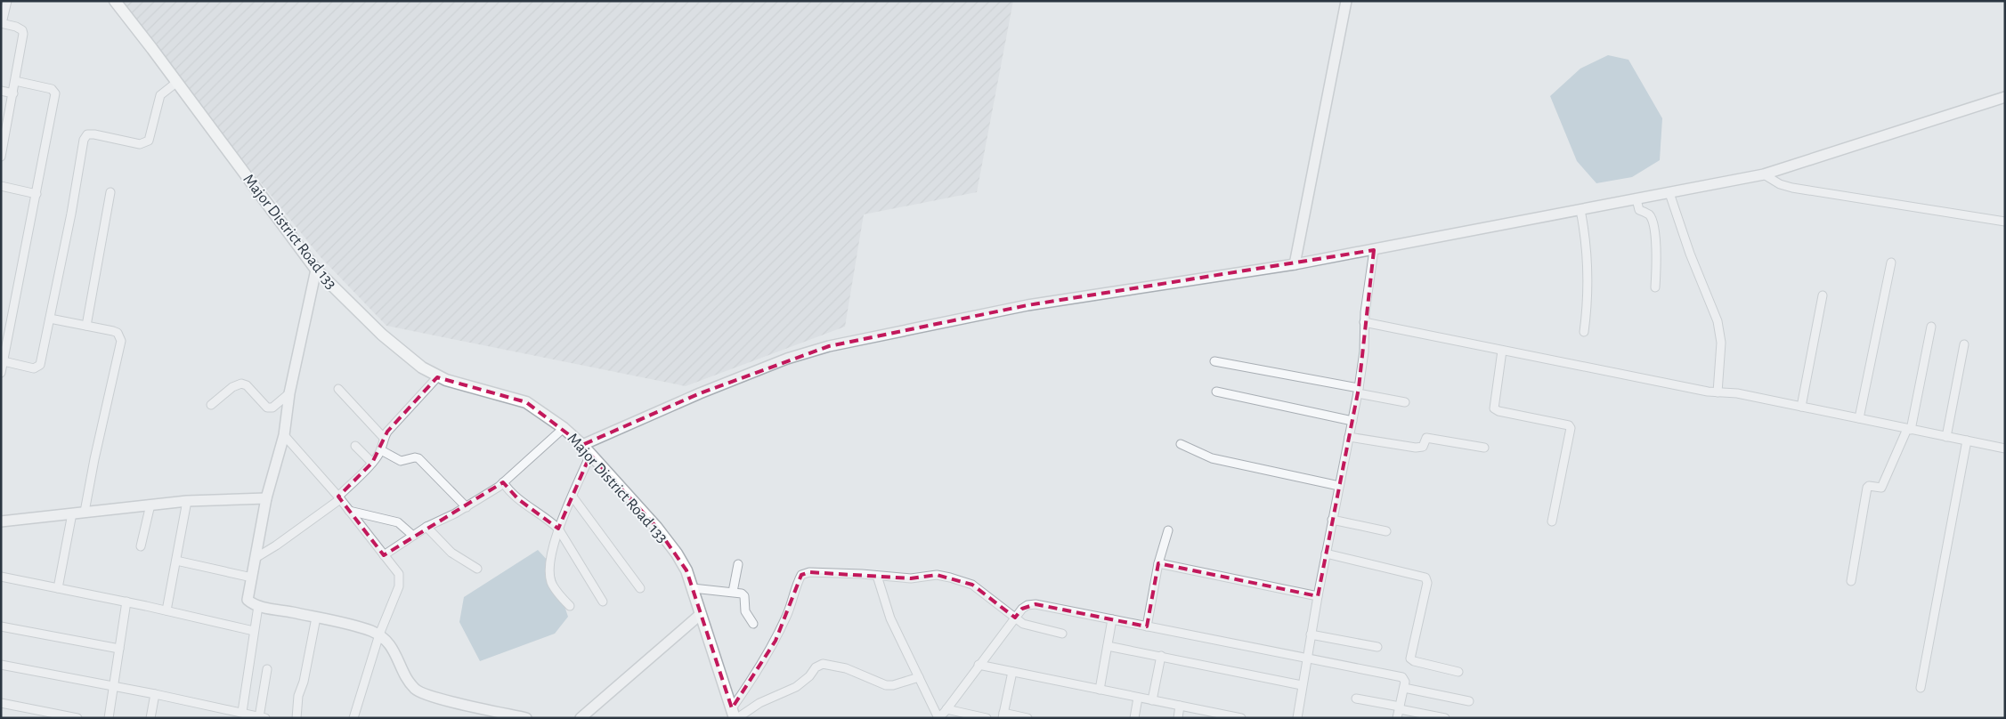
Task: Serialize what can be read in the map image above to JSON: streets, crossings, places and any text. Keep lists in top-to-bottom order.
{
  "streets": {
    "main road": ["Major District Road 133"]
  }
}
